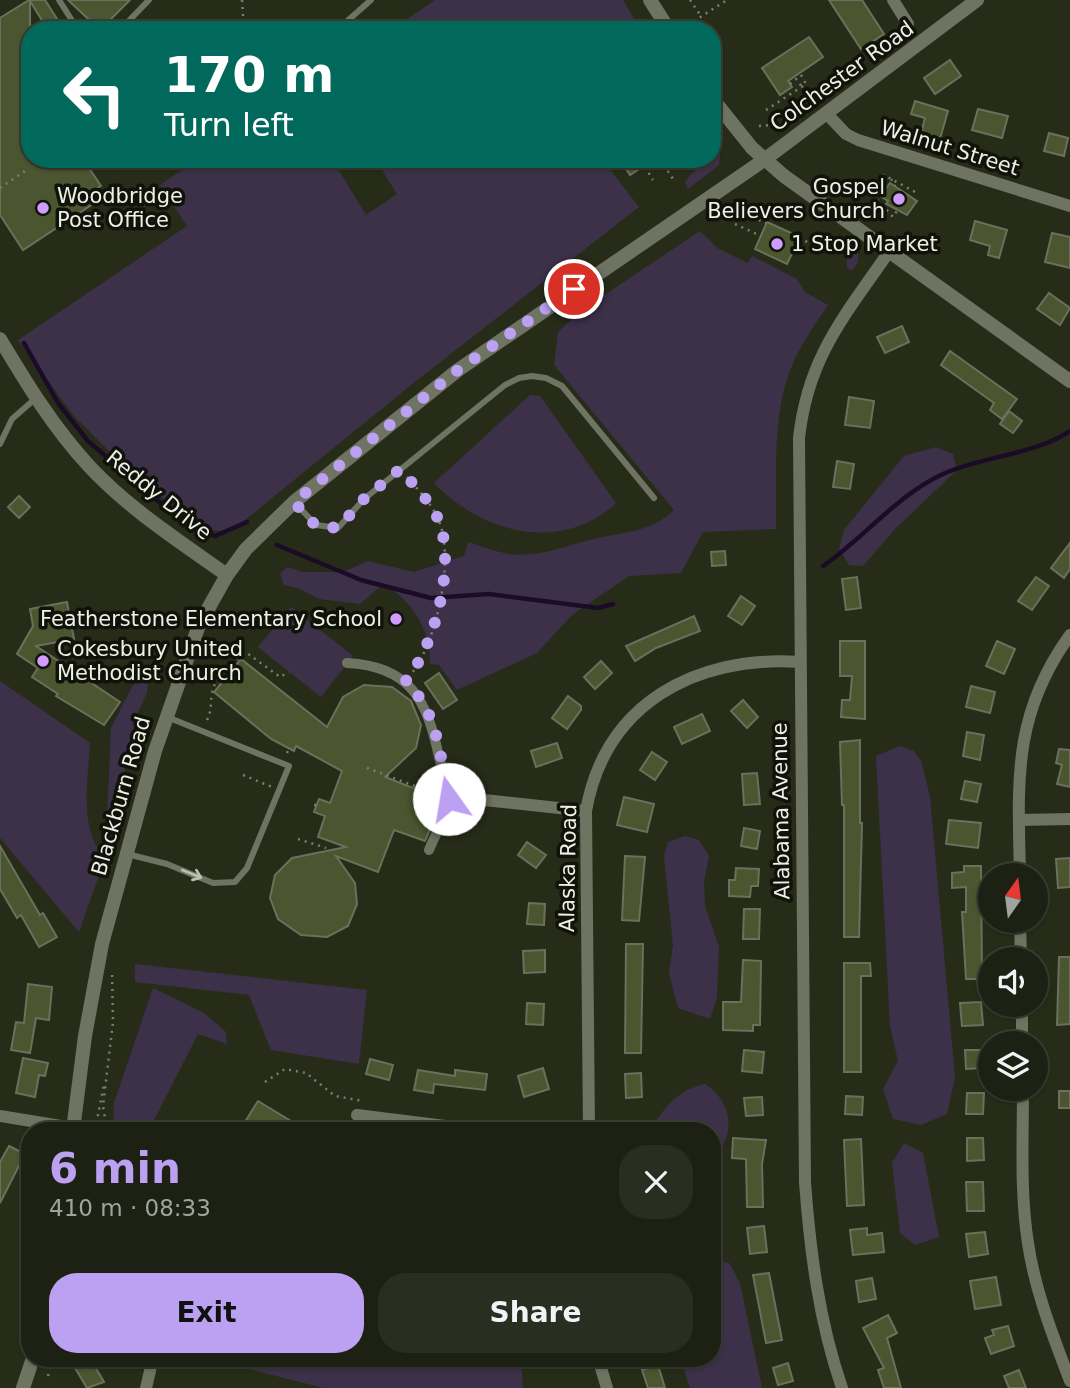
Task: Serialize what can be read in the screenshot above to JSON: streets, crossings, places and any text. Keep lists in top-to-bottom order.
{
  "streets": {
    "street": [
      "Colchester Road",
      "Walnut Street",
      "Reddy Drive",
      "Blackburn Road",
      "Alabama Avenue",
      "Alaska Road"
    ]
  },
  "crossings": [
    ["Colchester Road", "Walnut Street"],
    ["Colchester Road", "Blackburn Road"],
    ["Reddy Drive", "Blackburn Road"],
    ["Alabama Avenue", "Alaska Road"]
  ],
  "places": [
    "Gospel Believers Church",
    "Woodbridge Post Office",
    "1 Stop Market",
    "Featherstone Elementary School",
    "Cokesbury United Methodist Church"
  ],
  "north": "top",
  "page": {
    "turn": ["170 m", "Turn left"],
    "heading": ["6 min", "410 m · 08:33"],
    "buttons": ["Exit", "Share"]
  }
}
